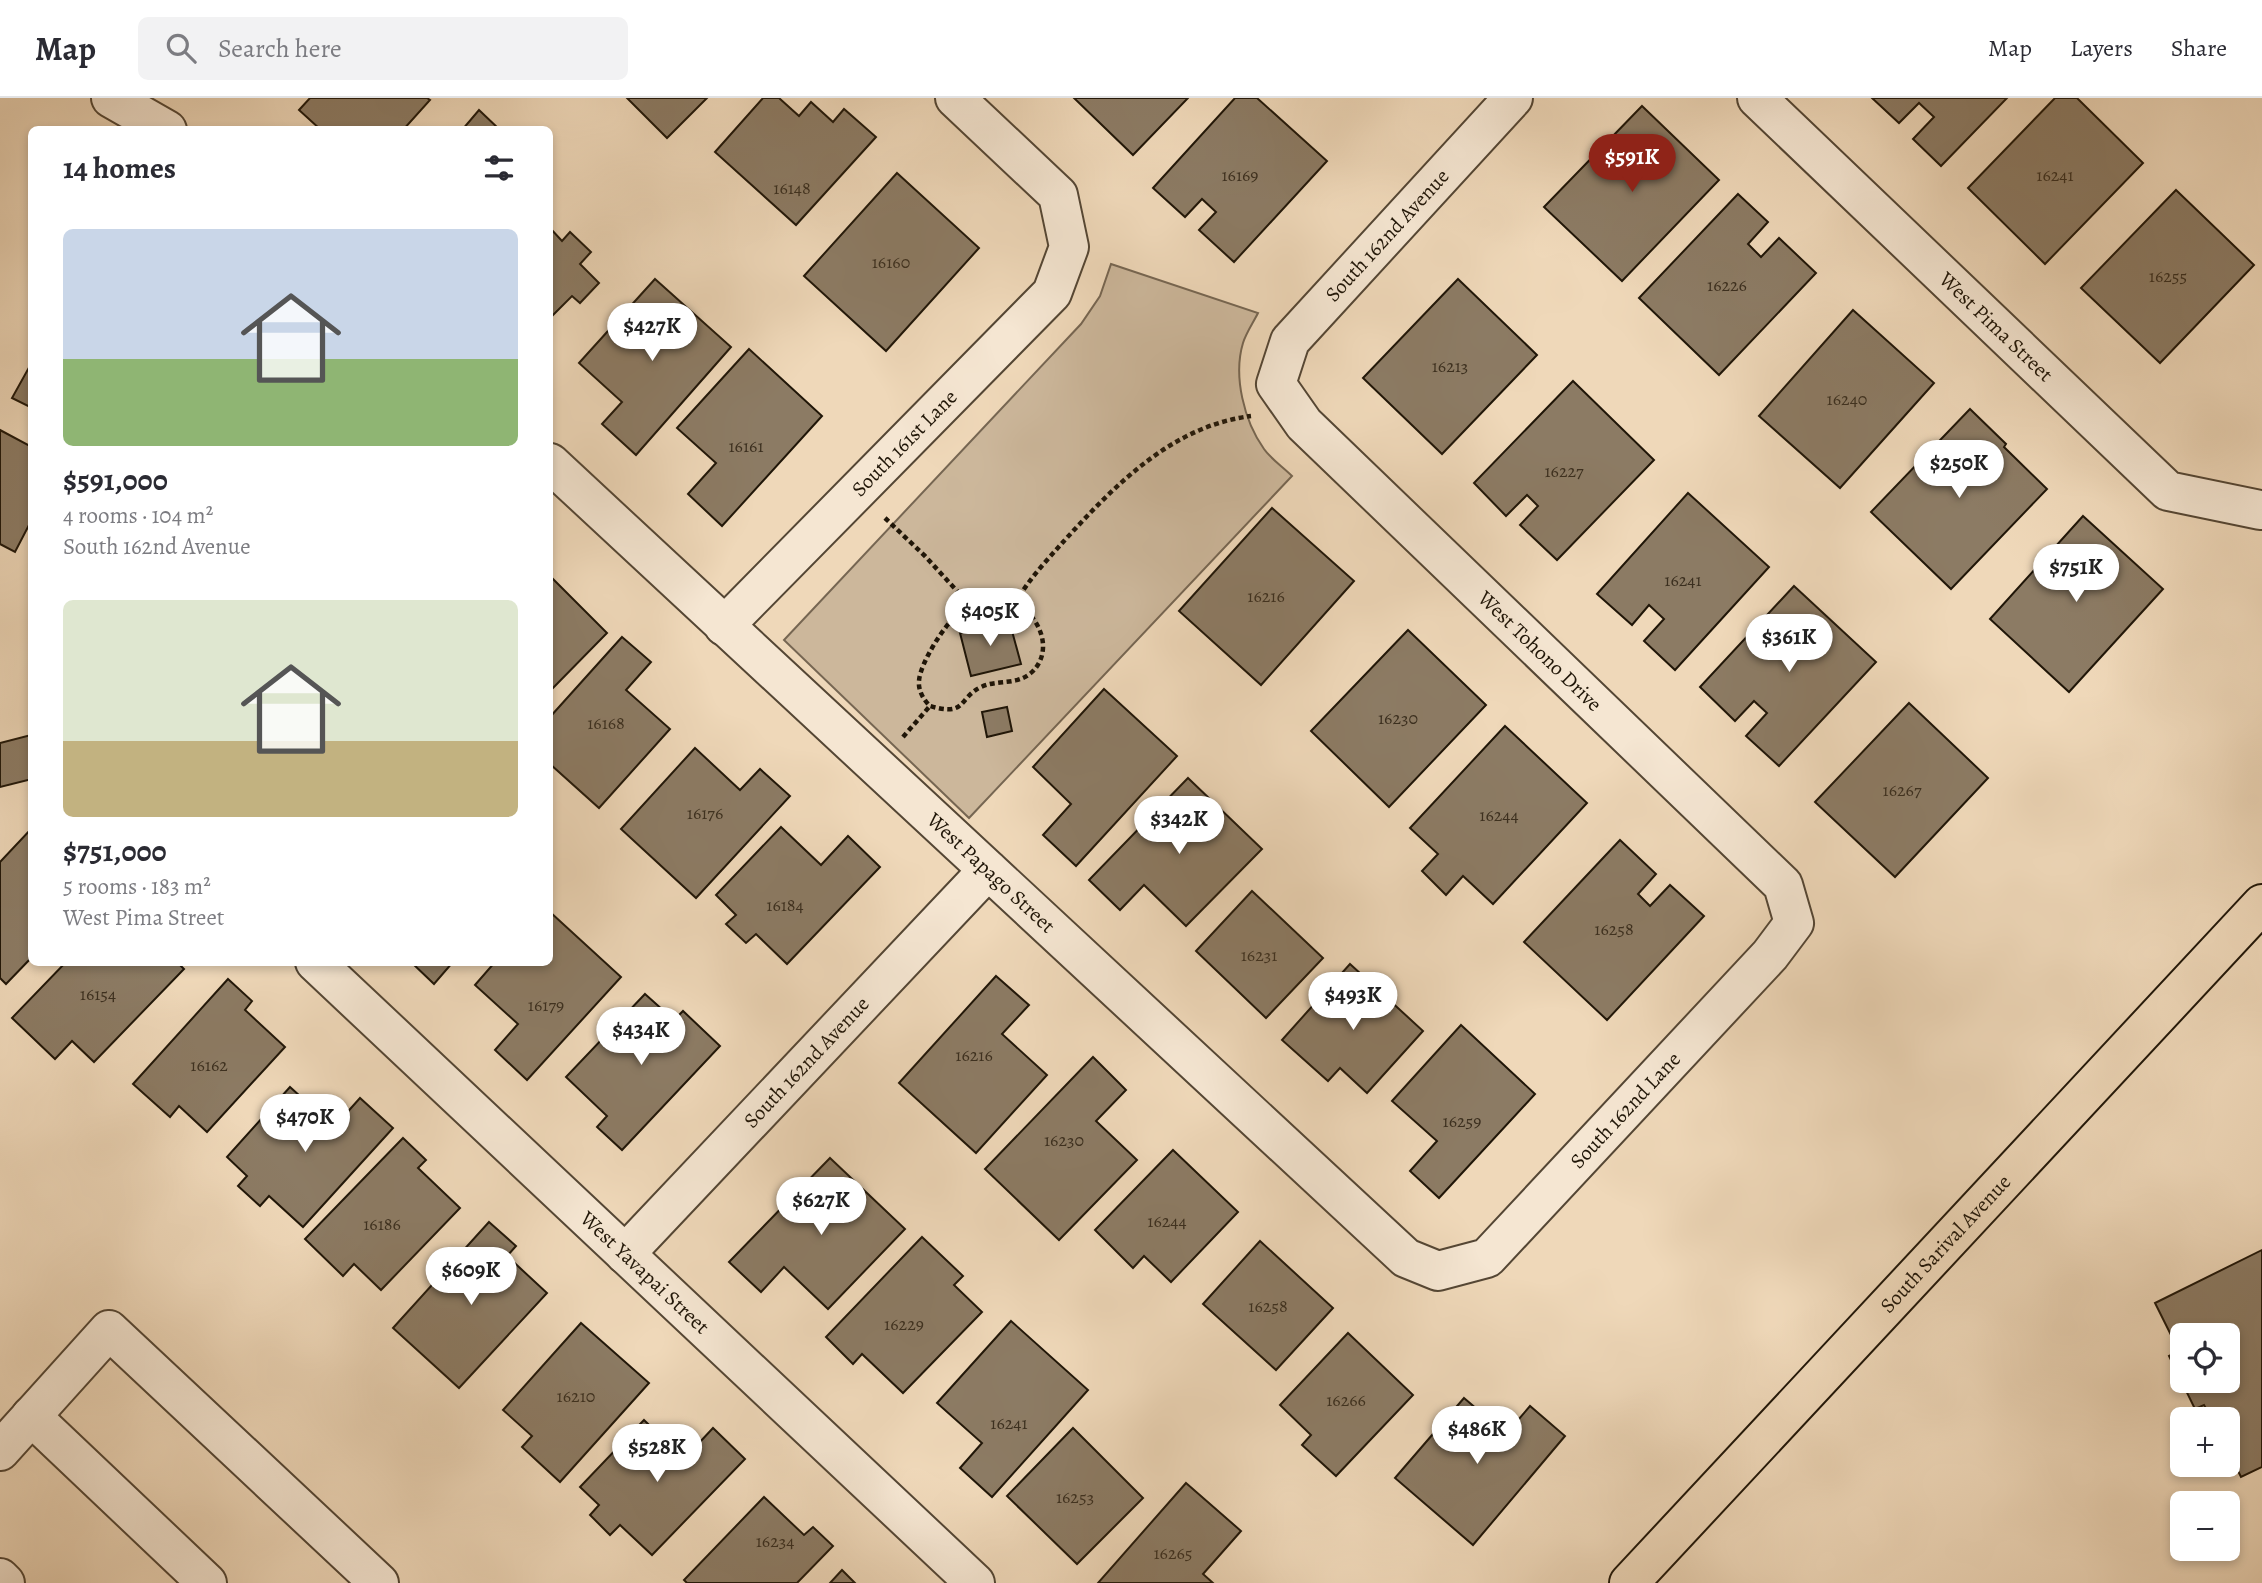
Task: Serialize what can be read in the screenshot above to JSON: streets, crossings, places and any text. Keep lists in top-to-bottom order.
{
  "streets": {
    "main road": ["South Sarival Avenue"],
    "street": [
      "South 162nd Avenue",
      "West Pima Street",
      "South 161st Lane",
      "West Tohono Drive",
      "West Papago Street",
      "South 162nd Lane",
      "West Yavapai Street"
    ]
  },
  "crossings": [
    ["South 162nd Avenue", "West Tohono Drive"],
    ["South 162nd Avenue", "West Papago Street"],
    ["South 162nd Avenue", "West Yavapai Street"],
    ["South 161st Lane", "West Papago Street"],
    ["West Tohono Drive", "South 162nd Lane"],
    ["West Papago Street", "South 162nd Lane"]
  ],
  "house_numbers": [
    "16169",
    "16241",
    "16148",
    "16160",
    "16255",
    "16226",
    "16213",
    "16240",
    "16161",
    "16227",
    "16241",
    "16216",
    "16230",
    "16168",
    "16267",
    "16176",
    "16244",
    "16184",
    "16258",
    "16231",
    "16154",
    "16179",
    "16216",
    "16162",
    "16259",
    "16230",
    "16244",
    "16186",
    "16258",
    "16229",
    "16210",
    "16266",
    "16241",
    "16253",
    "16234",
    "16265"
  ],
  "page": {
    "header": "Map",
    "search": "Search here",
    "nav": ["Map", "Layers", "Share"],
    "heading": "14 homes",
    "price": [
      "$591K",
      "$427K",
      "$250K",
      "$751K",
      "$405K",
      "$361K",
      "$342K",
      "$493K",
      "$434K",
      "$470K",
      "$627K",
      "$609K",
      "$486K",
      "$528K"
    ],
    "list": [
      {
        "name": "$591,000",
        "note": "4 rooms · 104 m² · South 162nd Avenue"
      },
      {
        "name": "$751,000",
        "note": "5 rooms · 183 m² · West Pima Street"
      }
    ],
    "map_buttons": ["+", "−"]
  }
}
